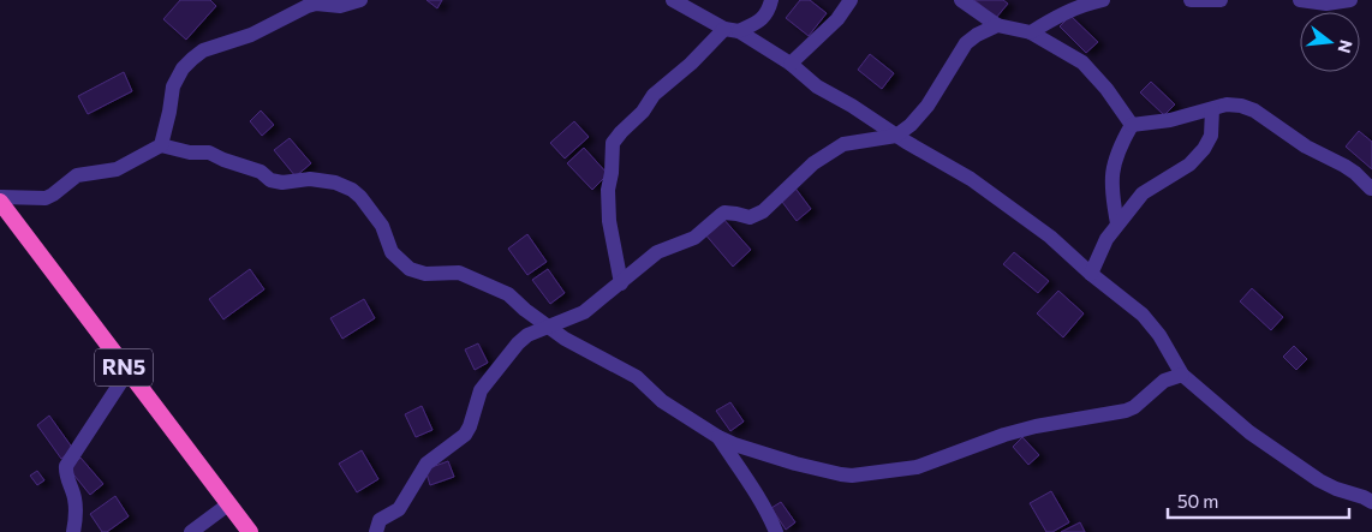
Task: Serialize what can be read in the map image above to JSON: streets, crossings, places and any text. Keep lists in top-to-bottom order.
{
  "streets": {
    "highway": ["RN5"]
  },
  "scale_bar": "50 m",
  "north": "right"
}
